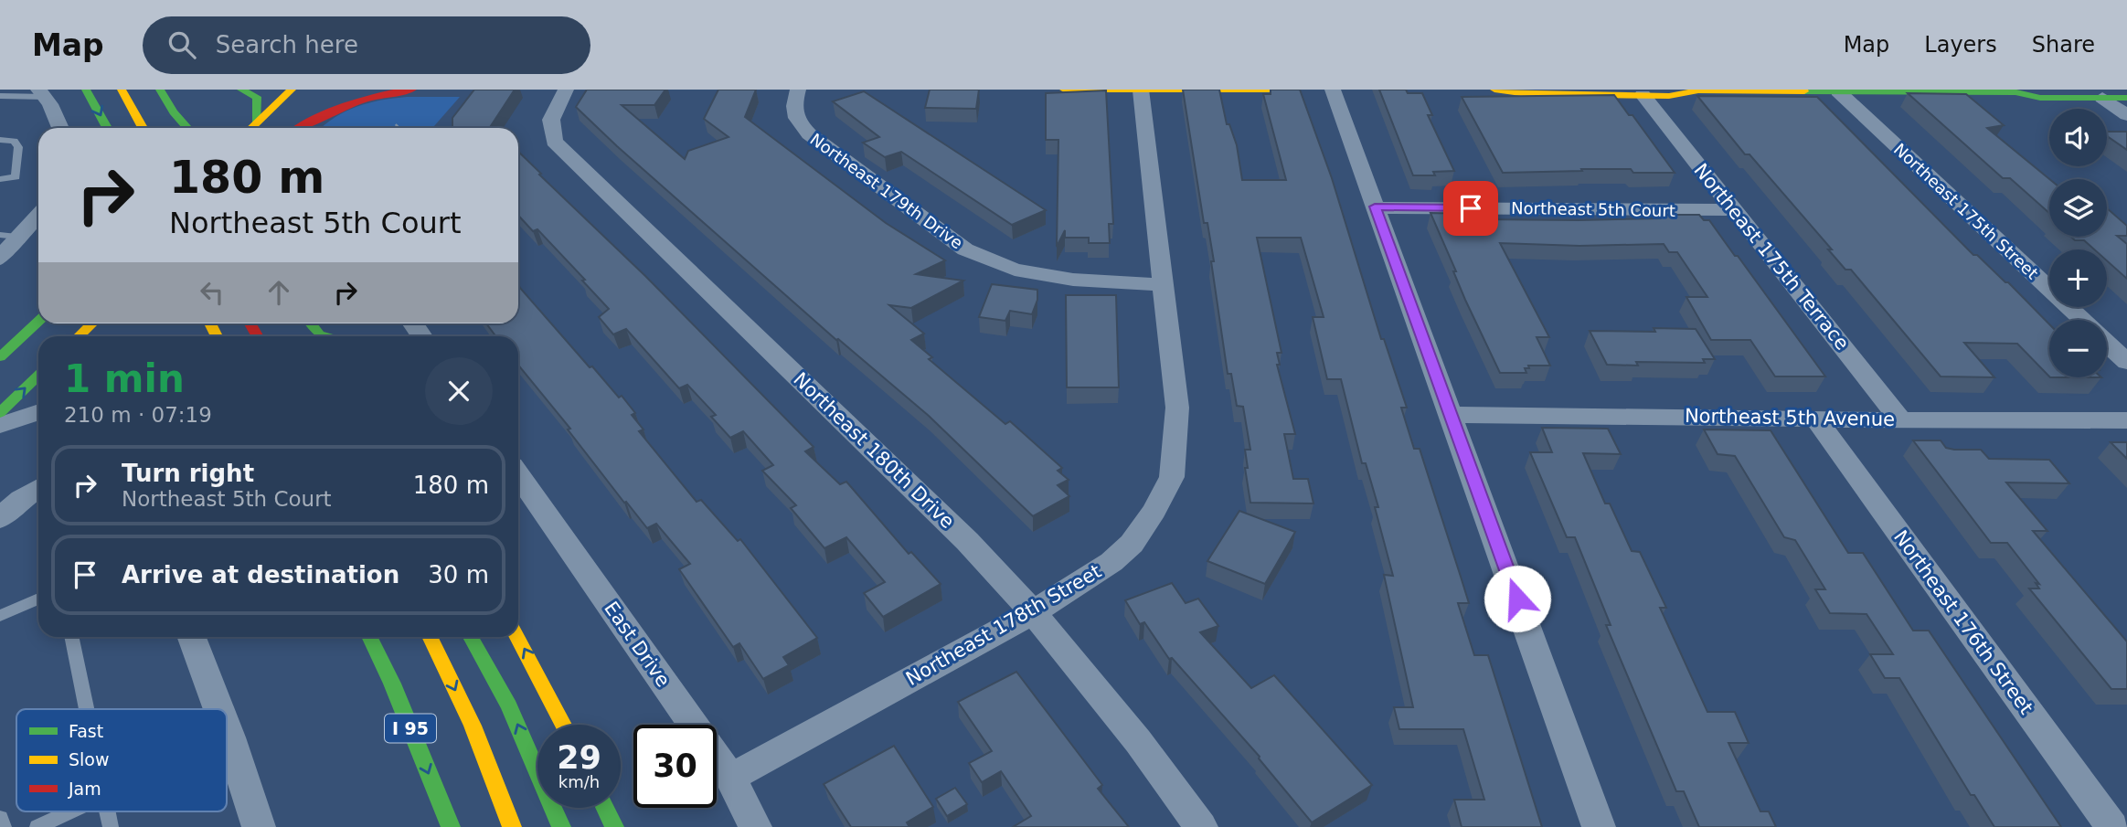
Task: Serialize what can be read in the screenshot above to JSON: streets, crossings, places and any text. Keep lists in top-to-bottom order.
{
  "streets": {
    "main road": ["I 95"],
    "street": [
      "Northeast 179th Drive",
      "Northeast 5th Court",
      "Northeast 175th Street",
      "Northeast 175th Terrace",
      "Northeast 5th Avenue",
      "Northeast 180th Drive",
      "Northeast 176th Street",
      "Northeast 178th Street",
      "East Drive"
    ]
  },
  "crossings": [
    ["Northeast 179th Drive", "Northeast 178th Street"],
    ["Northeast 5th Court", "Northeast 175th Terrace"],
    ["Northeast 175th Terrace", "Northeast 5th Avenue"],
    ["Northeast 5th Avenue", "Northeast 176th Street"],
    ["Northeast 180th Drive", "Northeast 178th Street"],
    ["Northeast 178th Street", "East Drive"]
  ],
  "legend": ["Fast", "Slow", "Jam"],
  "page": {
    "header": "Map",
    "search": "Search here",
    "nav": ["Map", "Layers", "Share"],
    "map_buttons": ["+", "−"],
    "turn": ["180 m", "Northeast 5th Court"],
    "heading": ["1 min", "210 m · 07:19"],
    "list": [
      {
        "name": "Turn right",
        "note": "Northeast 5th Court",
        "value": "180 m"
      },
      {
        "name": "Arrive at destination",
        "value": "30 m"
      }
    ],
    "speed": "29 km/h",
    "limit": "30"
  }
}
